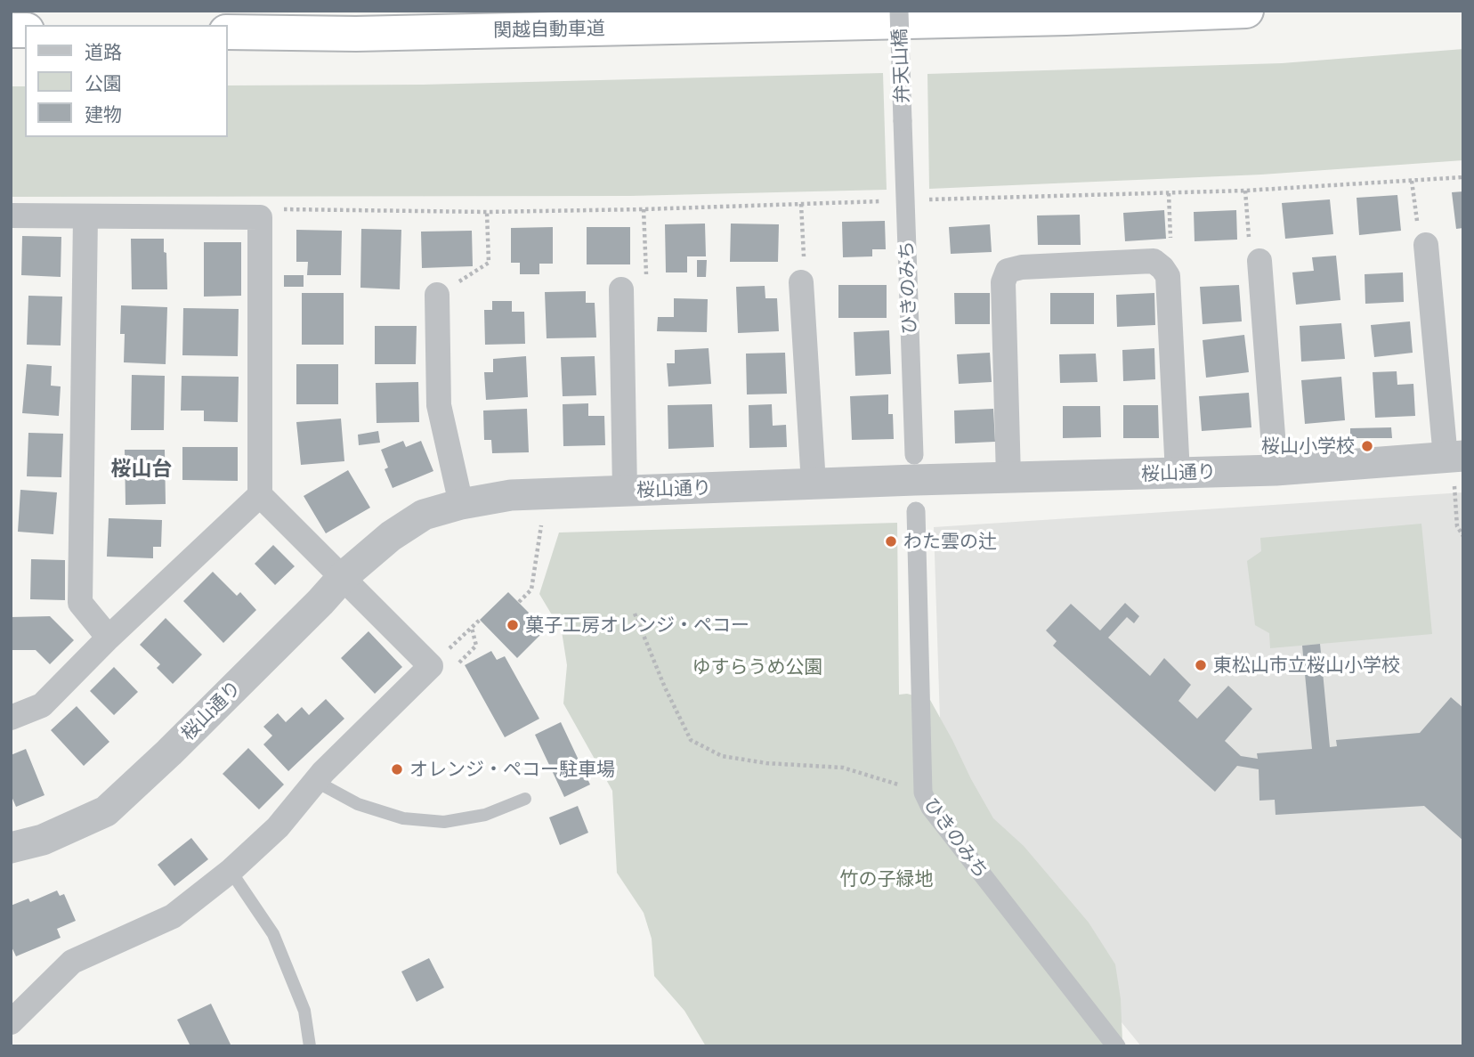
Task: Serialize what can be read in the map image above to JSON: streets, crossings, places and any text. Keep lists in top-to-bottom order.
{
  "streets": {
    "highway": ["関越自動車道"],
    "street": ["弁天山橋", "ひきのみち", "桜山通り"]
  },
  "crossings": [
    ["弁天山橋", "ひきのみち"]
  ],
  "districts": ["桜山台"],
  "parks": ["ゆすらうめ公園", "竹の子緑地"],
  "places": [
    "桜山小学校",
    "わた雲の辻",
    "菓子工房オレンジ・ペコー",
    "東松山市立桜山小学校",
    "オレンジ・ペコー駐車場"
  ],
  "legend": ["道路", "公園", "建物"]
}
